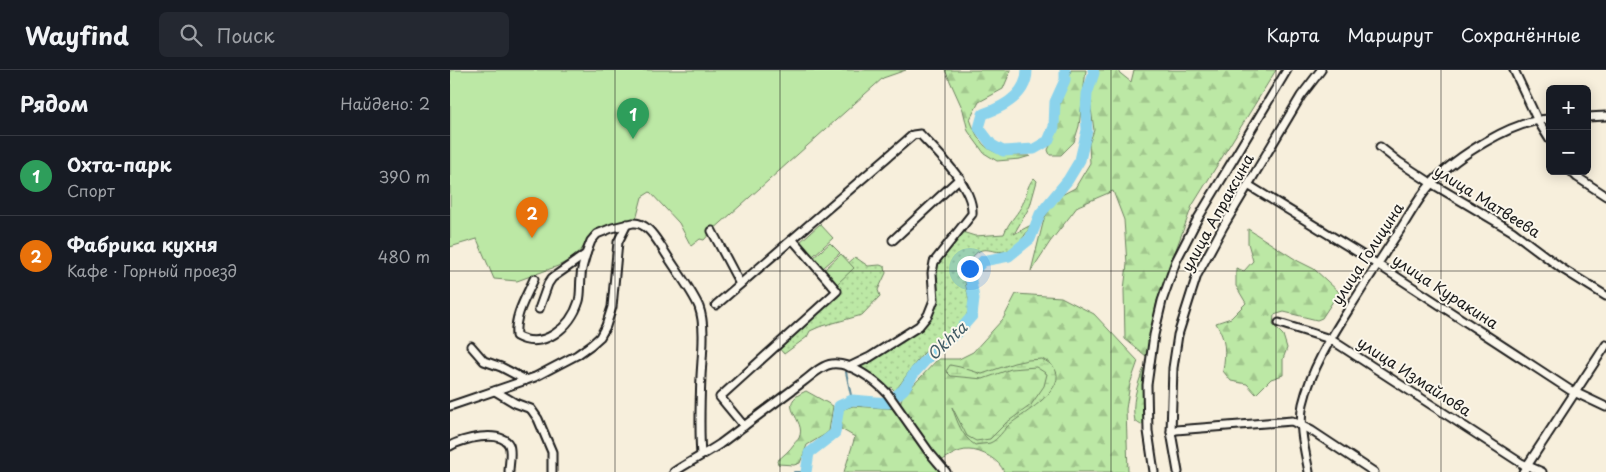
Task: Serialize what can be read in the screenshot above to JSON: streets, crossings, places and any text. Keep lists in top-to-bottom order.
{
  "streets": {
    "street": [
      "улица Матвеева",
      "улица Апраксина",
      "улица Голицина",
      "улица Куракина",
      "улица Измайлова"
    ]
  },
  "crossings": [
    ["улица Матвеева", "улица Голицина"],
    ["улица Апраксина", "улица Куракина"],
    ["улица Голицина", "улица Куракина"],
    ["улица Голицина", "улица Измайлова"]
  ],
  "water": ["Okhta"],
  "page": {
    "header": "Wayfind",
    "search": "Поиск",
    "nav": ["Карта", "Маршрут", "Сохранённые"],
    "heading": ["Рядом", "Найдено: 2"],
    "map_buttons": ["+", "−"],
    "pins": ["1", "2"],
    "list": [
      {
        "mark": "1",
        "name": "Охта-парк",
        "note": "Спорт",
        "value": "390 m"
      },
      {
        "mark": "2",
        "name": "Фабрика кухня",
        "note": "Кафе · Горный проезд",
        "value": "480 m"
      }
    ]
  }
}
